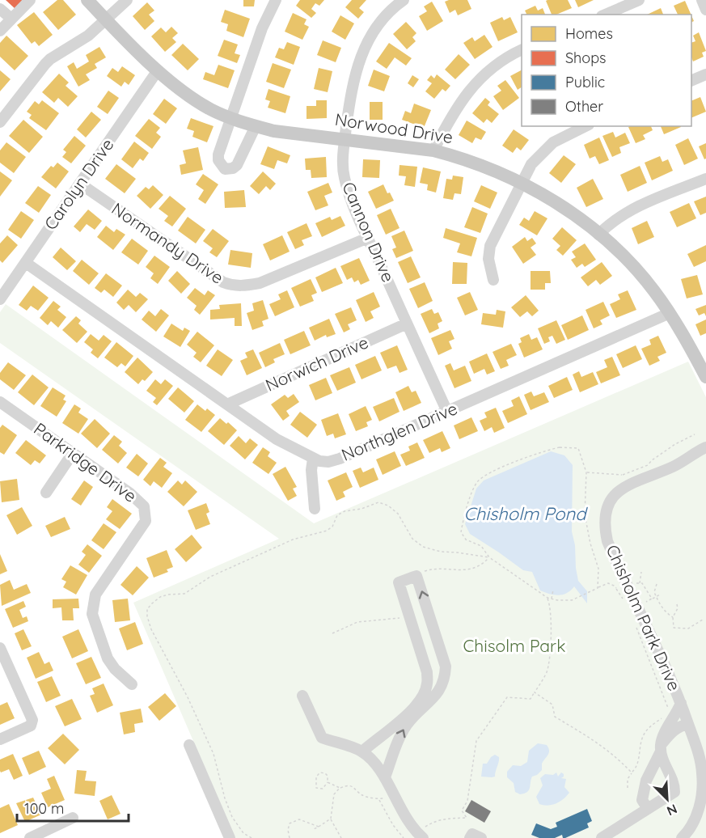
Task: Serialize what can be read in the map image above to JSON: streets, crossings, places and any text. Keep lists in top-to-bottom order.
{
  "streets": {
    "main road": ["Norwood Drive"],
    "street": [
      "Carolyn Drive",
      "Cannon Drive",
      "Normandy Drive",
      "Norwich Drive",
      "Northglen Drive",
      "Parkridge Drive",
      "Chisholm Park Drive"
    ]
  },
  "crossings": [
    ["Norwood Drive", "Carolyn Drive"],
    ["Norwood Drive", "Cannon Drive"],
    ["Norwood Drive", "Northglen Drive"],
    ["Carolyn Drive", "Normandy Drive"],
    ["Carolyn Drive", "Northglen Drive"],
    ["Cannon Drive", "Normandy Drive"],
    ["Cannon Drive", "Norwich Drive"],
    ["Cannon Drive", "Northglen Drive"],
    ["Norwich Drive", "Northglen Drive"]
  ],
  "water": ["Chisholm Pond"],
  "parks": ["Chisolm Park"],
  "legend": [
    "Homes",
    "Shops",
    "Public",
    "Other"
  ],
  "scale_bar": "100 m",
  "north": "bottom right"
}
